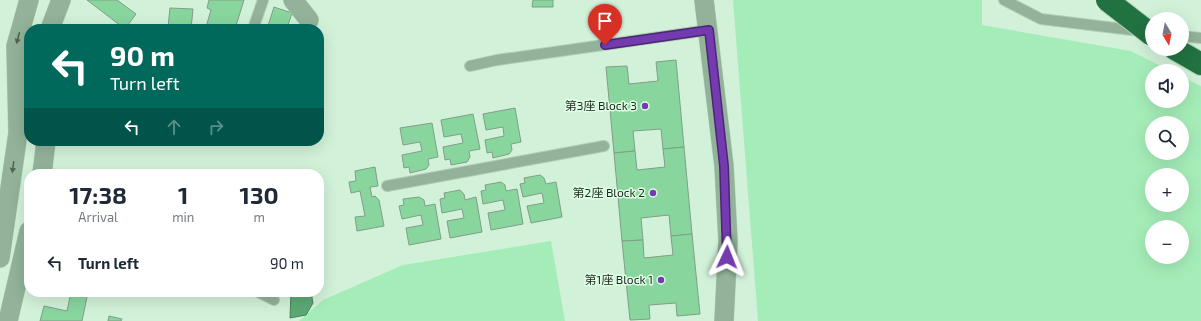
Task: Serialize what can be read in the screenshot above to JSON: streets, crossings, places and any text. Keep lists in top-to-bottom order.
{
  "places": ["第3座 Block 3", "第2座 Block 2", "第1座 Block 1"],
  "north": "bottom",
  "page": {
    "map_buttons": ["+", "−"],
    "turn": ["90 m", "Turn left"],
    "eta": [
      "17:38",
      "Arrival",
      "1",
      "min",
      "130",
      "m"
    ],
    "list": [
      {
        "name": "Turn left",
        "value": "90 m"
      }
    ]
  }
}
